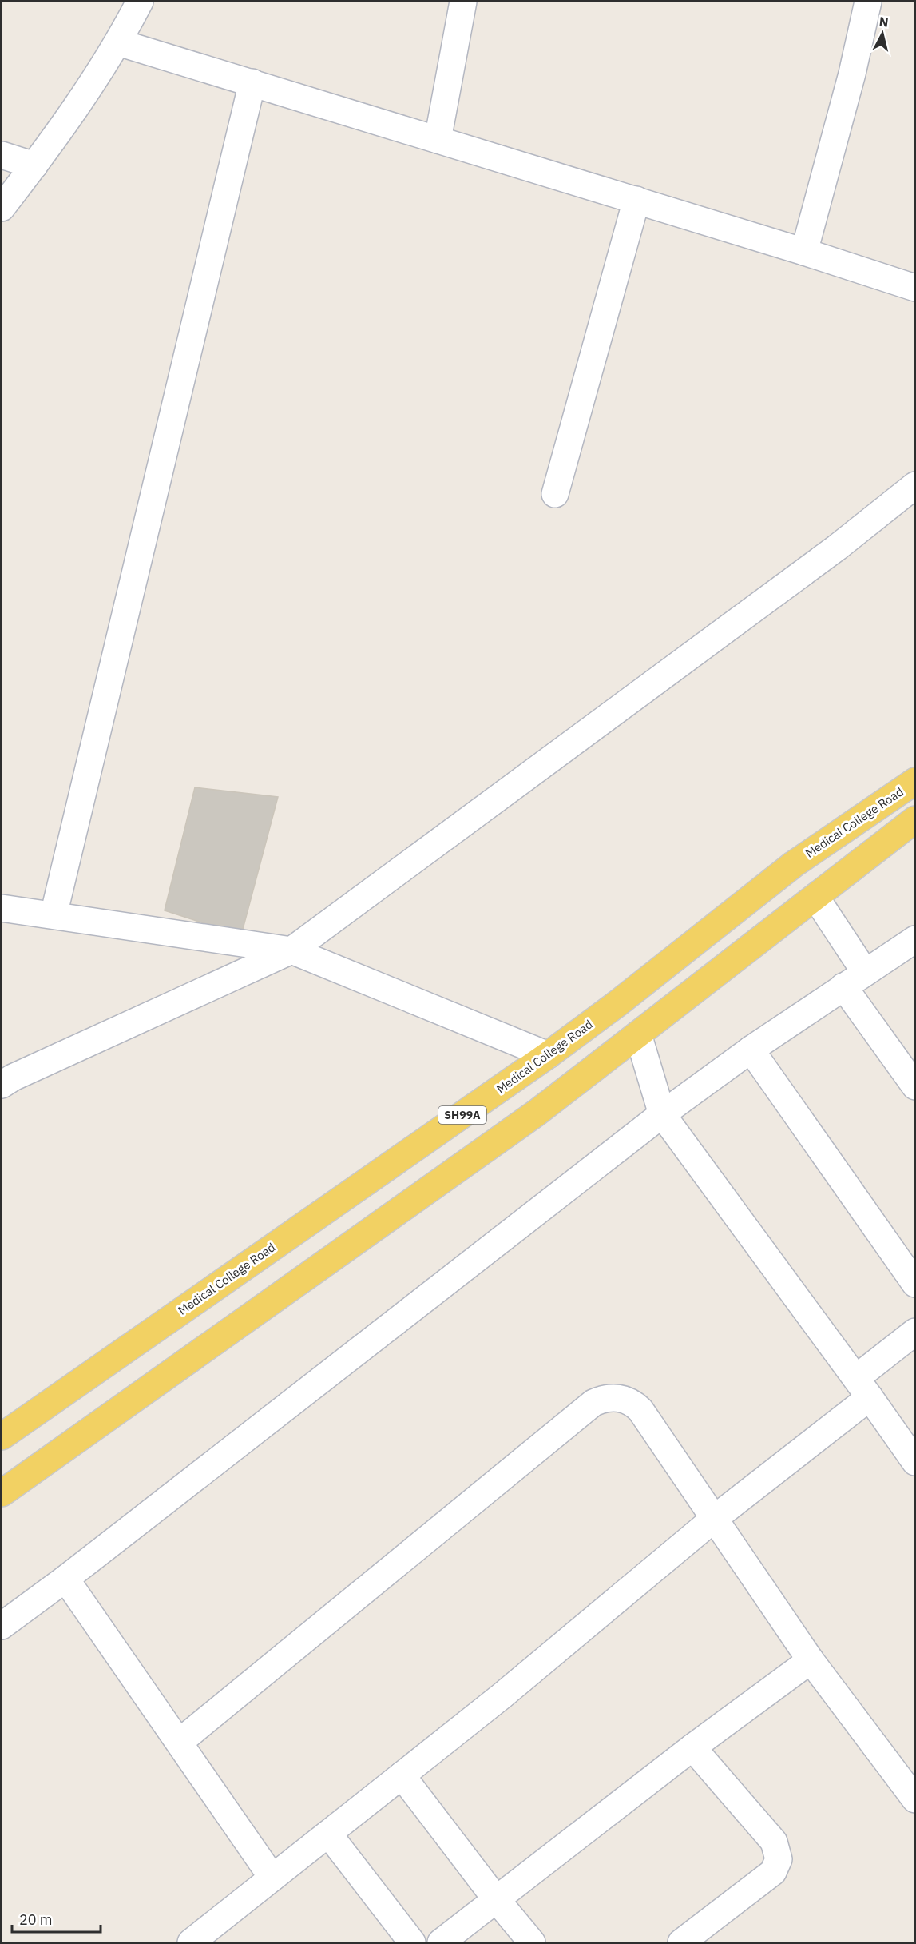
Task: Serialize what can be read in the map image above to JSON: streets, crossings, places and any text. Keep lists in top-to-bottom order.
{
  "streets": {
    "main road": ["Medical College Road", "SH99A"]
  },
  "scale_bar": "20 m",
  "north": "top"
}
